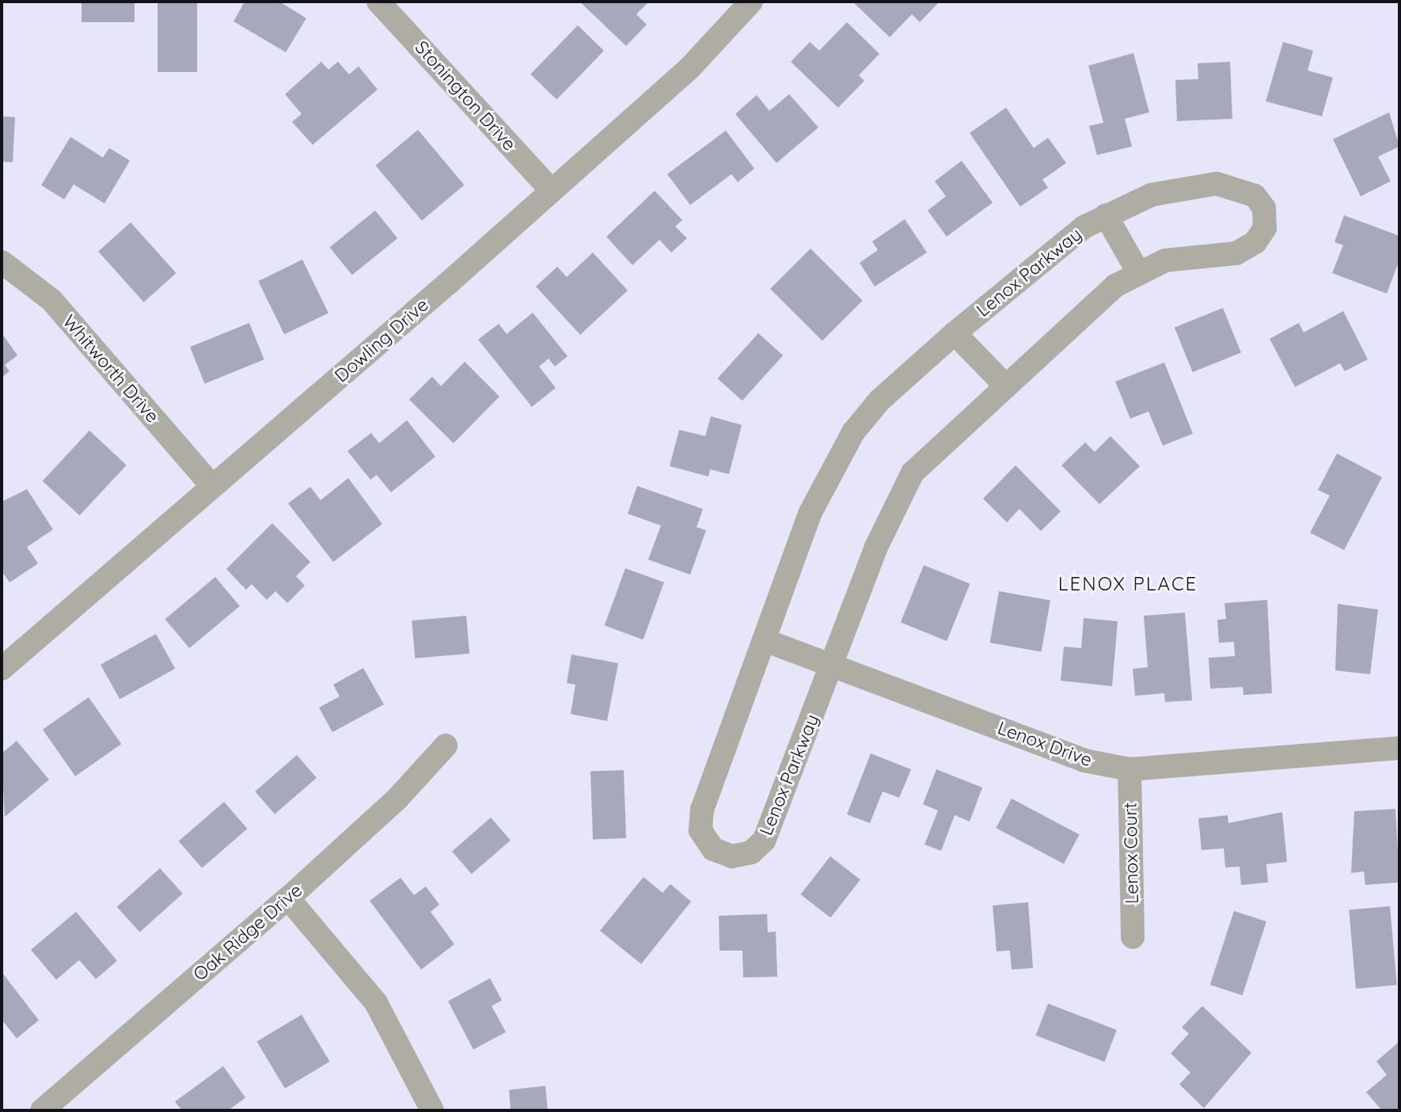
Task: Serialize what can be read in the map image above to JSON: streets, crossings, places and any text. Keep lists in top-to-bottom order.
{
  "streets": {
    "street": [
      "Stonington Drive",
      "Lenox Parkway",
      "Dowling Drive",
      "Whitworth Drive",
      "Lenox Drive",
      "Lenox Court",
      "Oak Ridge Drive"
    ]
  },
  "crossings": [
    ["Stonington Drive", "Dowling Drive"],
    ["Lenox Parkway", "Lenox Drive"],
    ["Dowling Drive", "Whitworth Drive"],
    ["Lenox Drive", "Lenox Court"]
  ],
  "districts": ["LENOX PLACE"]
}
